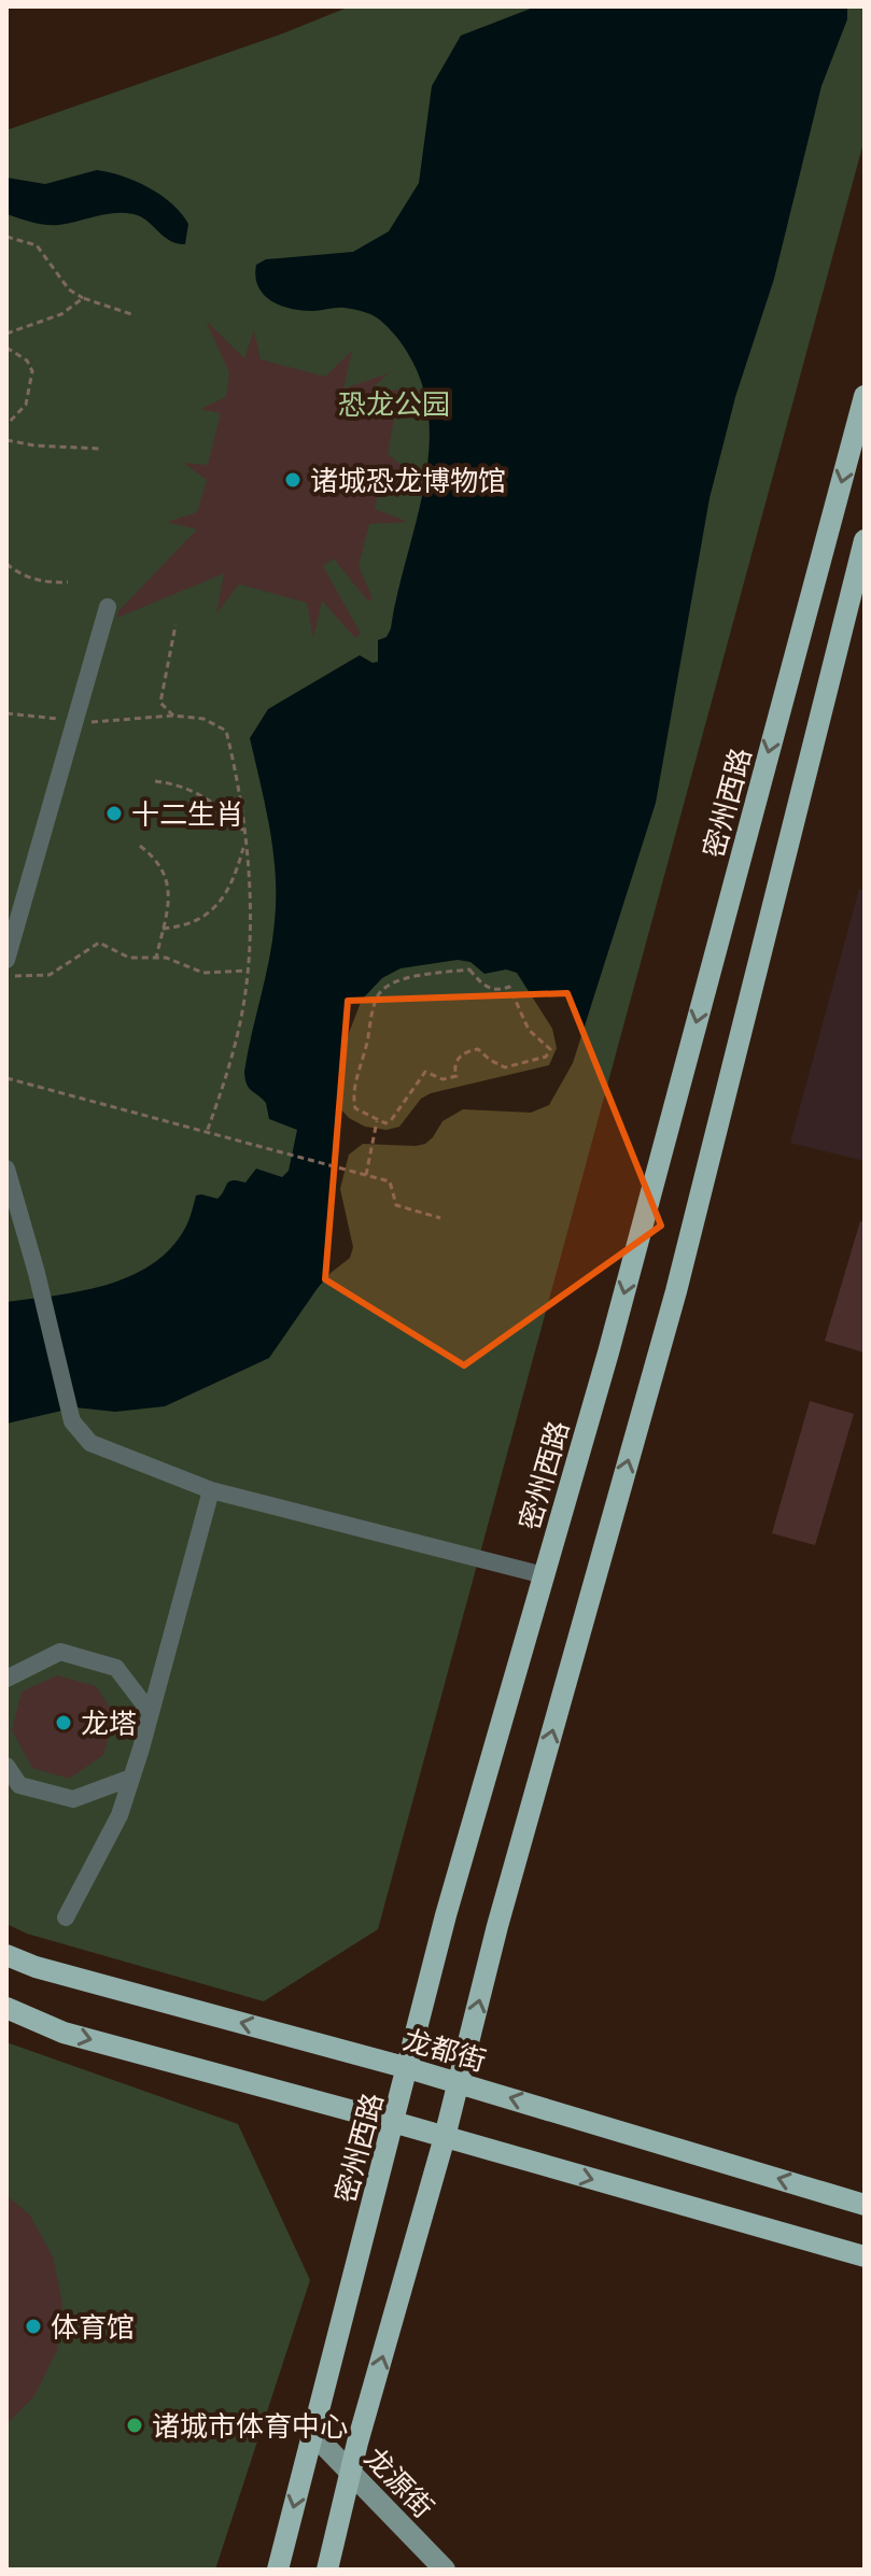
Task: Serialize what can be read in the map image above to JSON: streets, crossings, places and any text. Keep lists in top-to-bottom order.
{
  "streets": {
    "main road": ["密州西路", "龙都街", "龙源街"]
  },
  "crossings": [
    ["密州西路", "龙都街"],
    ["密州西路", "龙源街"]
  ],
  "parks": ["恐龙公园"],
  "places": [
    "诸城恐龙博物馆",
    "十二生肖",
    "龙塔",
    "体育馆",
    "诸城市体育中心"
  ]
}
